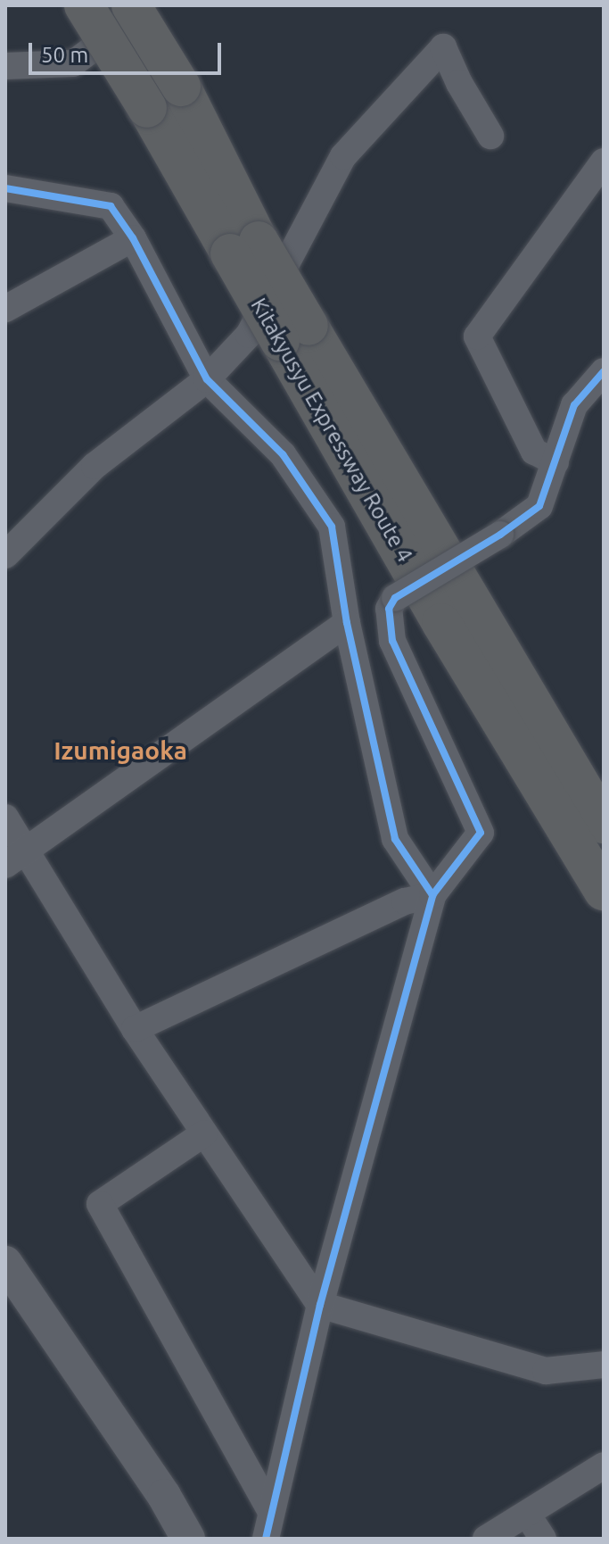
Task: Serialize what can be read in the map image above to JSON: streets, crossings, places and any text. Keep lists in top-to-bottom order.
{
  "streets": {
    "highway": ["Kitakyusyu Expressway Route 4"]
  },
  "districts": ["Izumigaoka"],
  "scale_bar": "50 m"
}
